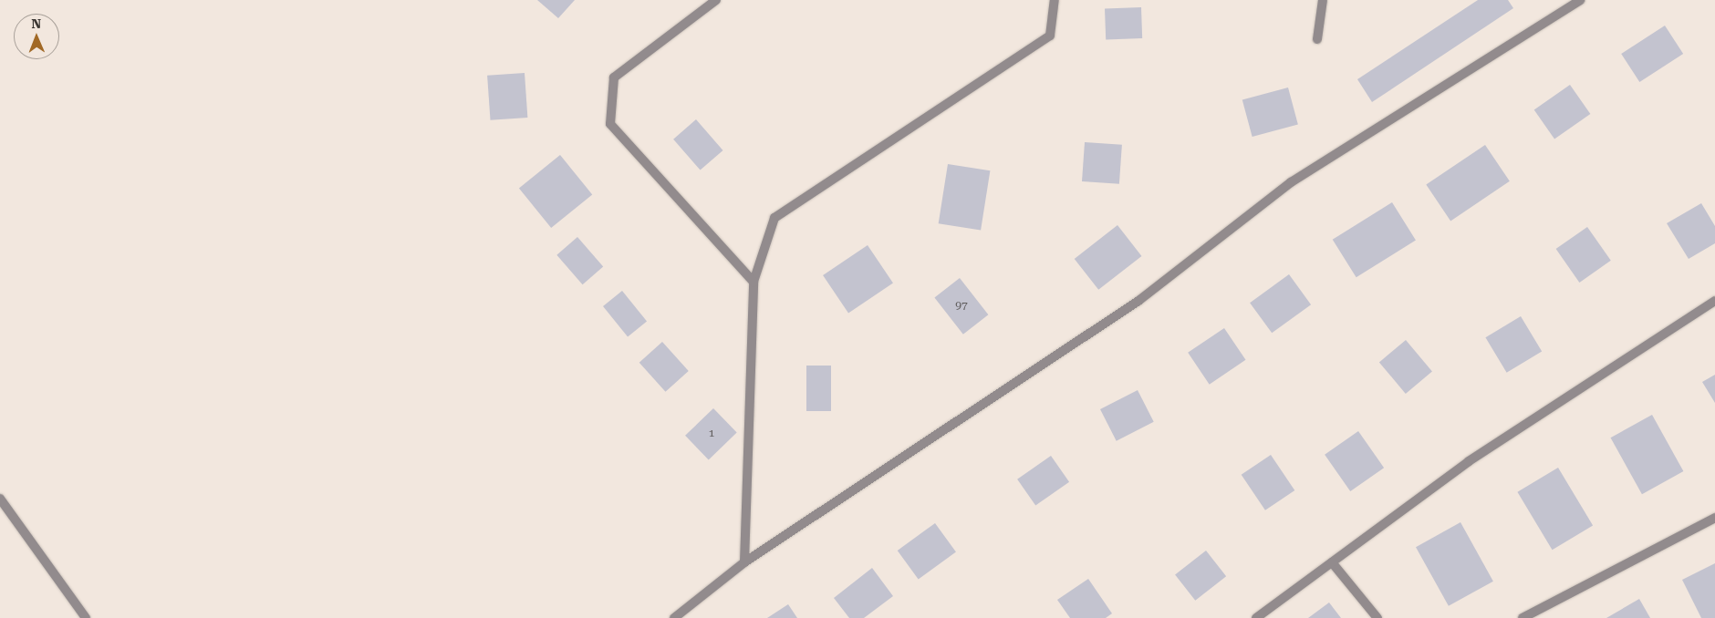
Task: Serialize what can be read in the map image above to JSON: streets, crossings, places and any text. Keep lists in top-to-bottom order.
{
  "house_numbers": ["97", "1"],
  "north": "top"
}
